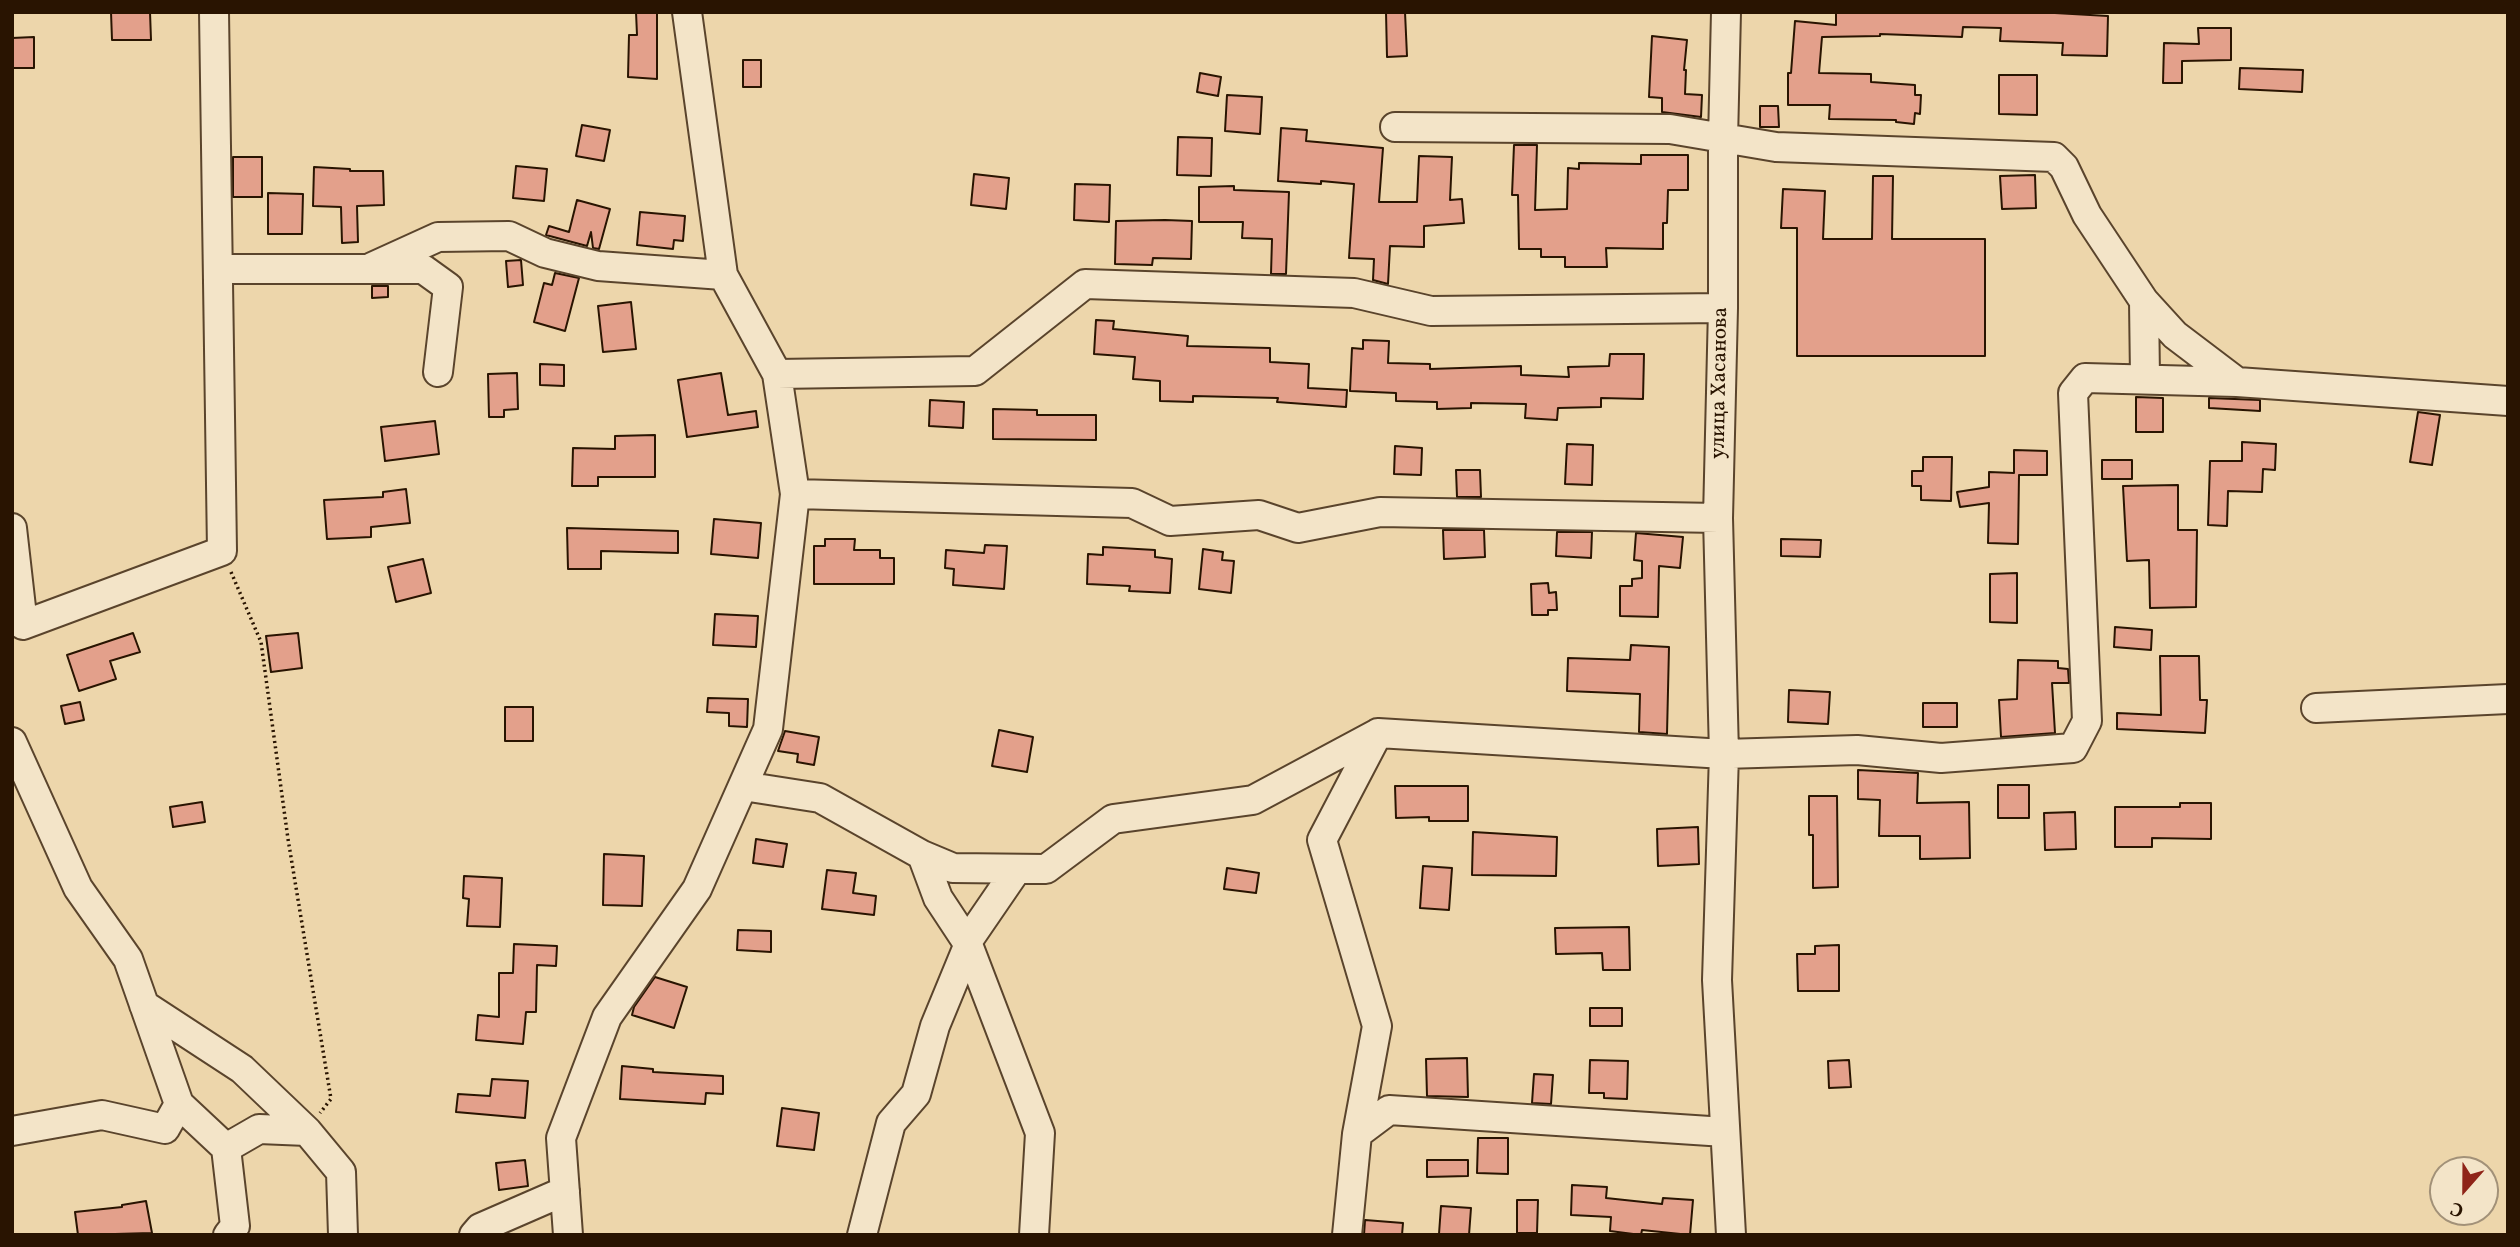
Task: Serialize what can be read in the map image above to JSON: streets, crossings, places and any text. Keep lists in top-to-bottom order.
{
  "streets": {
    "street": ["улица Хасанова"]
  },
  "north": "bottom"
}
